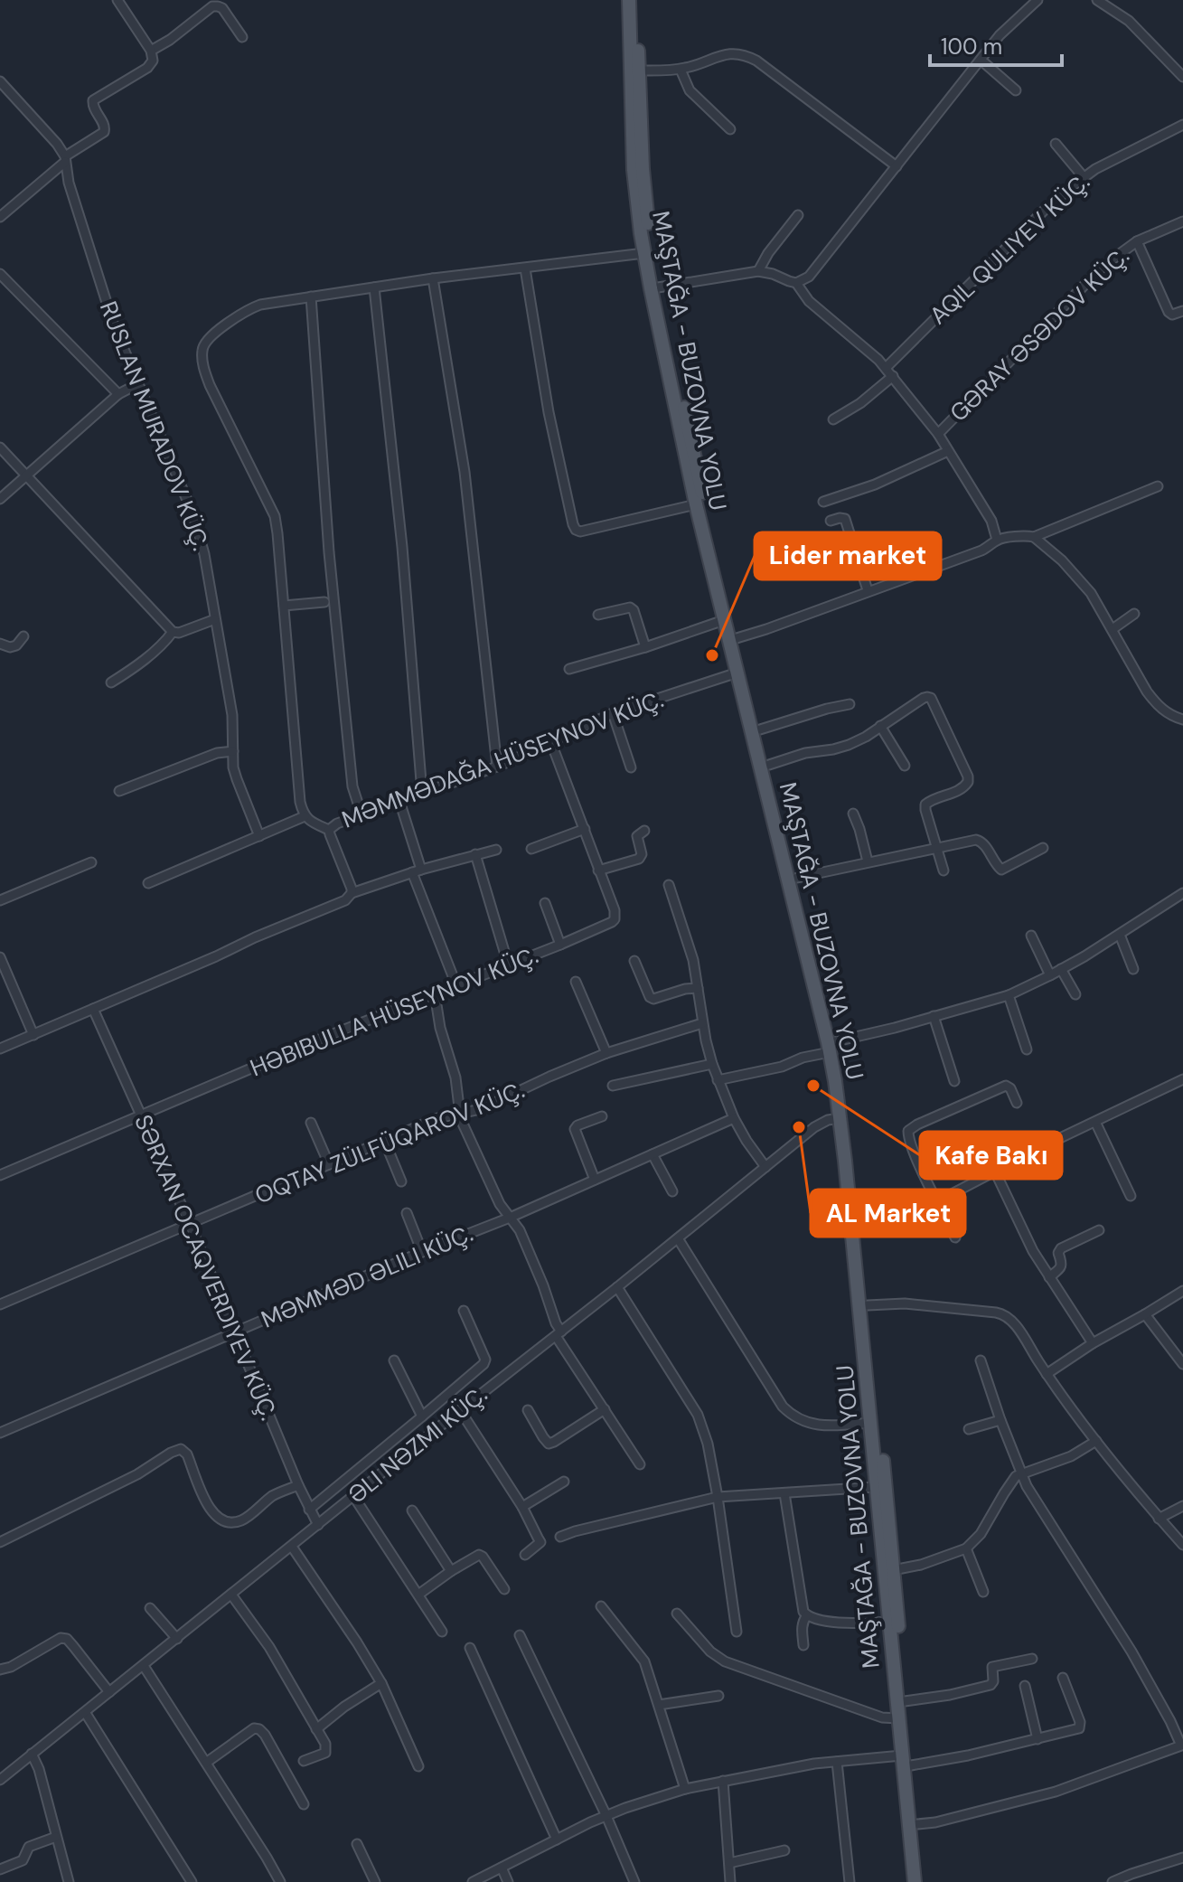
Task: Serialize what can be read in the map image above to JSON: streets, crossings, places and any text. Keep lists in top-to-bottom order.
{
  "streets": {
    "main road": ["MAŞTAĞA - BUZOVNA YOLU"],
    "street": [
      "AQIL QULIYEV KÜÇ.",
      "GƏRAY ƏSƏDOV KÜÇ.",
      "RUSLAN MURADOV KÜÇ.",
      "MƏMMƏDAĞA HÜSEYNOV KÜÇ.",
      "HƏBIBULLA HÜSEYNOV KÜÇ.",
      "OQTAY ZÜLFÜQAROV KÜÇ.",
      "SƏRXAN OCAQVERDIYEV KÜÇ.",
      "MƏMMƏD ƏLILI KÜÇ.",
      "ƏLI NƏZMI KÜÇ."
    ]
  },
  "crossings": [
    ["MAŞTAĞA - BUZOVNA YOLU", "MƏMMƏDAĞA HÜSEYNOV KÜÇ."],
    ["MAŞTAĞA - BUZOVNA YOLU", "ƏLI NƏZMI KÜÇ."],
    ["MƏMMƏDAĞA HÜSEYNOV KÜÇ.", "HƏBIBULLA HÜSEYNOV KÜÇ."],
    ["HƏBIBULLA HÜSEYNOV KÜÇ.", "SƏRXAN OCAQVERDIYEV KÜÇ."],
    ["OQTAY ZÜLFÜQAROV KÜÇ.", "SƏRXAN OCAQVERDIYEV KÜÇ."],
    ["SƏRXAN OCAQVERDIYEV KÜÇ.", "MƏMMƏD ƏLILI KÜÇ."],
    ["SƏRXAN OCAQVERDIYEV KÜÇ.", "ƏLI NƏZMI KÜÇ."]
  ],
  "places": ["Lider market", "Kafe Bakı", "AL Market"],
  "scale_bar": "100 m"
}
